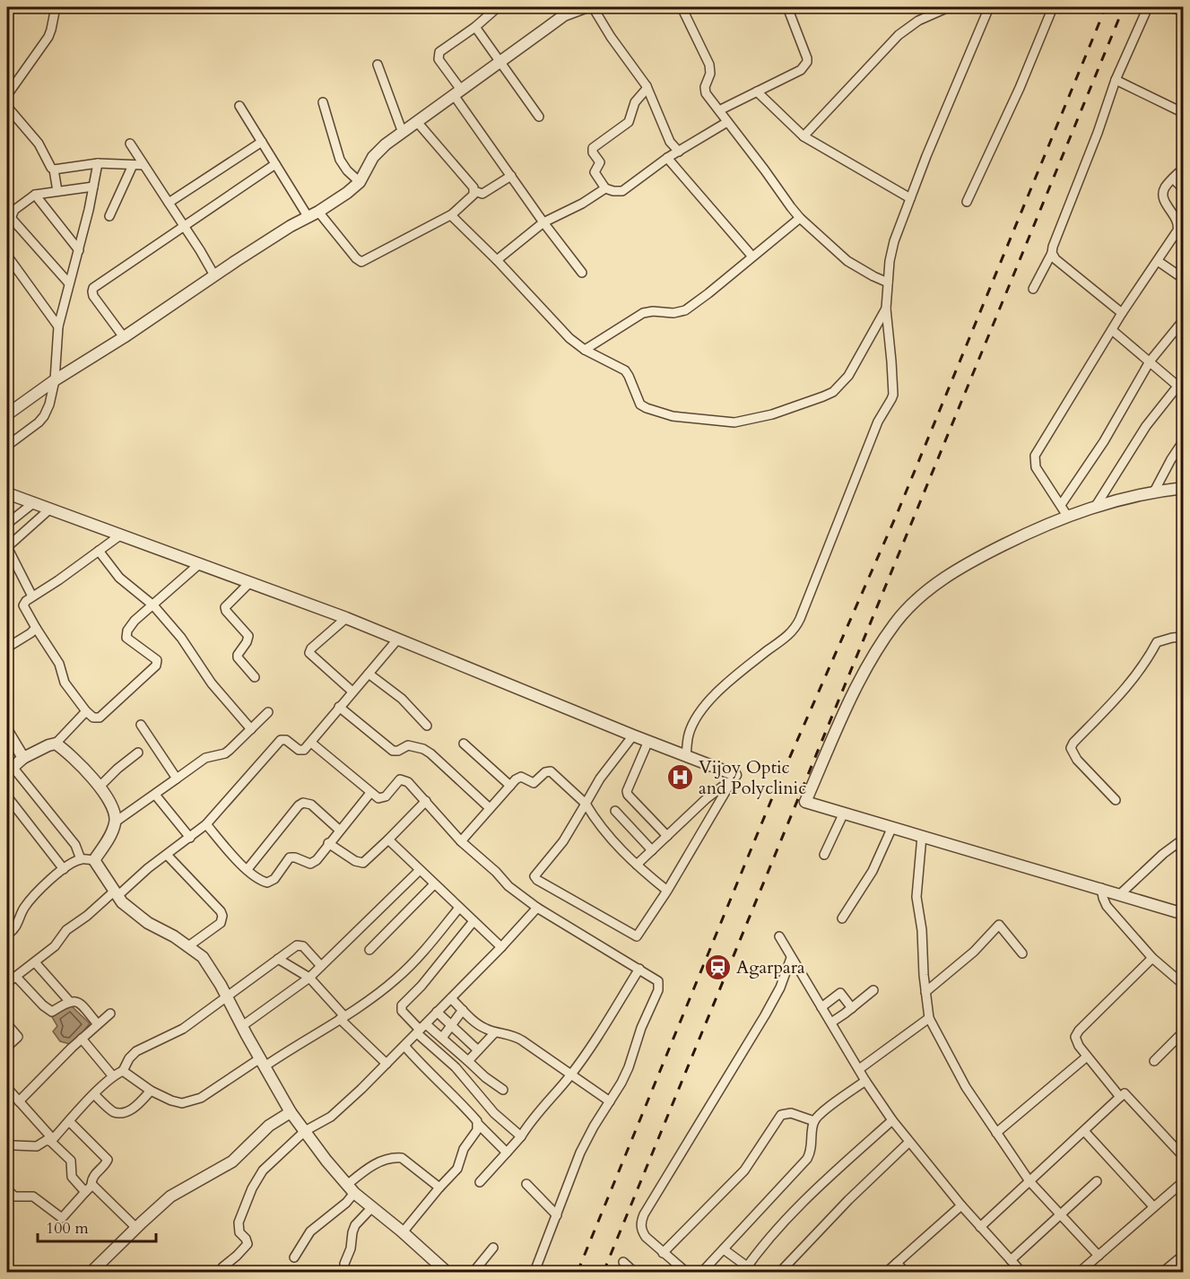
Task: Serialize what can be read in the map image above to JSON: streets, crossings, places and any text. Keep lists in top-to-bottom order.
{
  "places": {
    "hospital": ["Vijoy Optic and Polyclinic"],
    "station": ["Agarpara"]
  },
  "scale_bar": "100 m"
}
